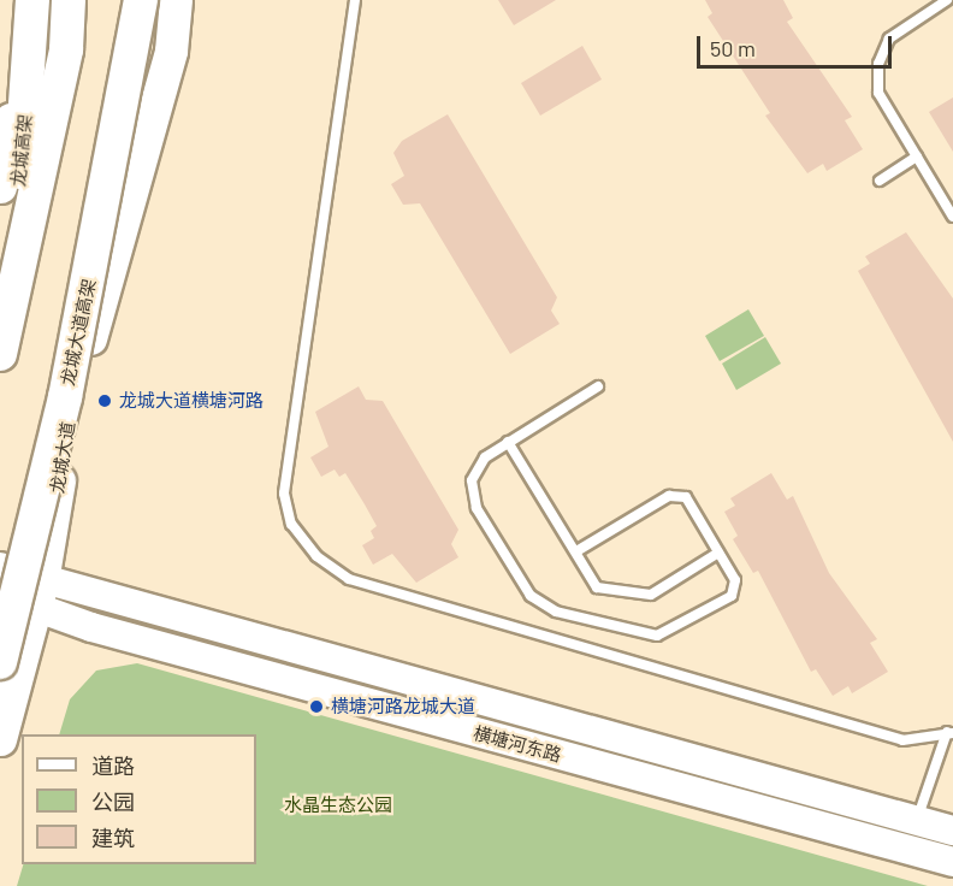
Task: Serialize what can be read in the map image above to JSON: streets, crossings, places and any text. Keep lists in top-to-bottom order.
{
  "streets": {
    "highway": ["龙城高架", "龙城大道高架"],
    "main road": ["龙城大道", "横塘河东路"]
  },
  "crossings": [
    ["龙城大道", "横塘河东路"]
  ],
  "parks": ["水晶生态公园"],
  "places": ["龙城大道横塘河路", "横塘河路龙城大道"],
  "legend": ["道路", "公园", "建筑"],
  "scale_bar": "50 m"
}
